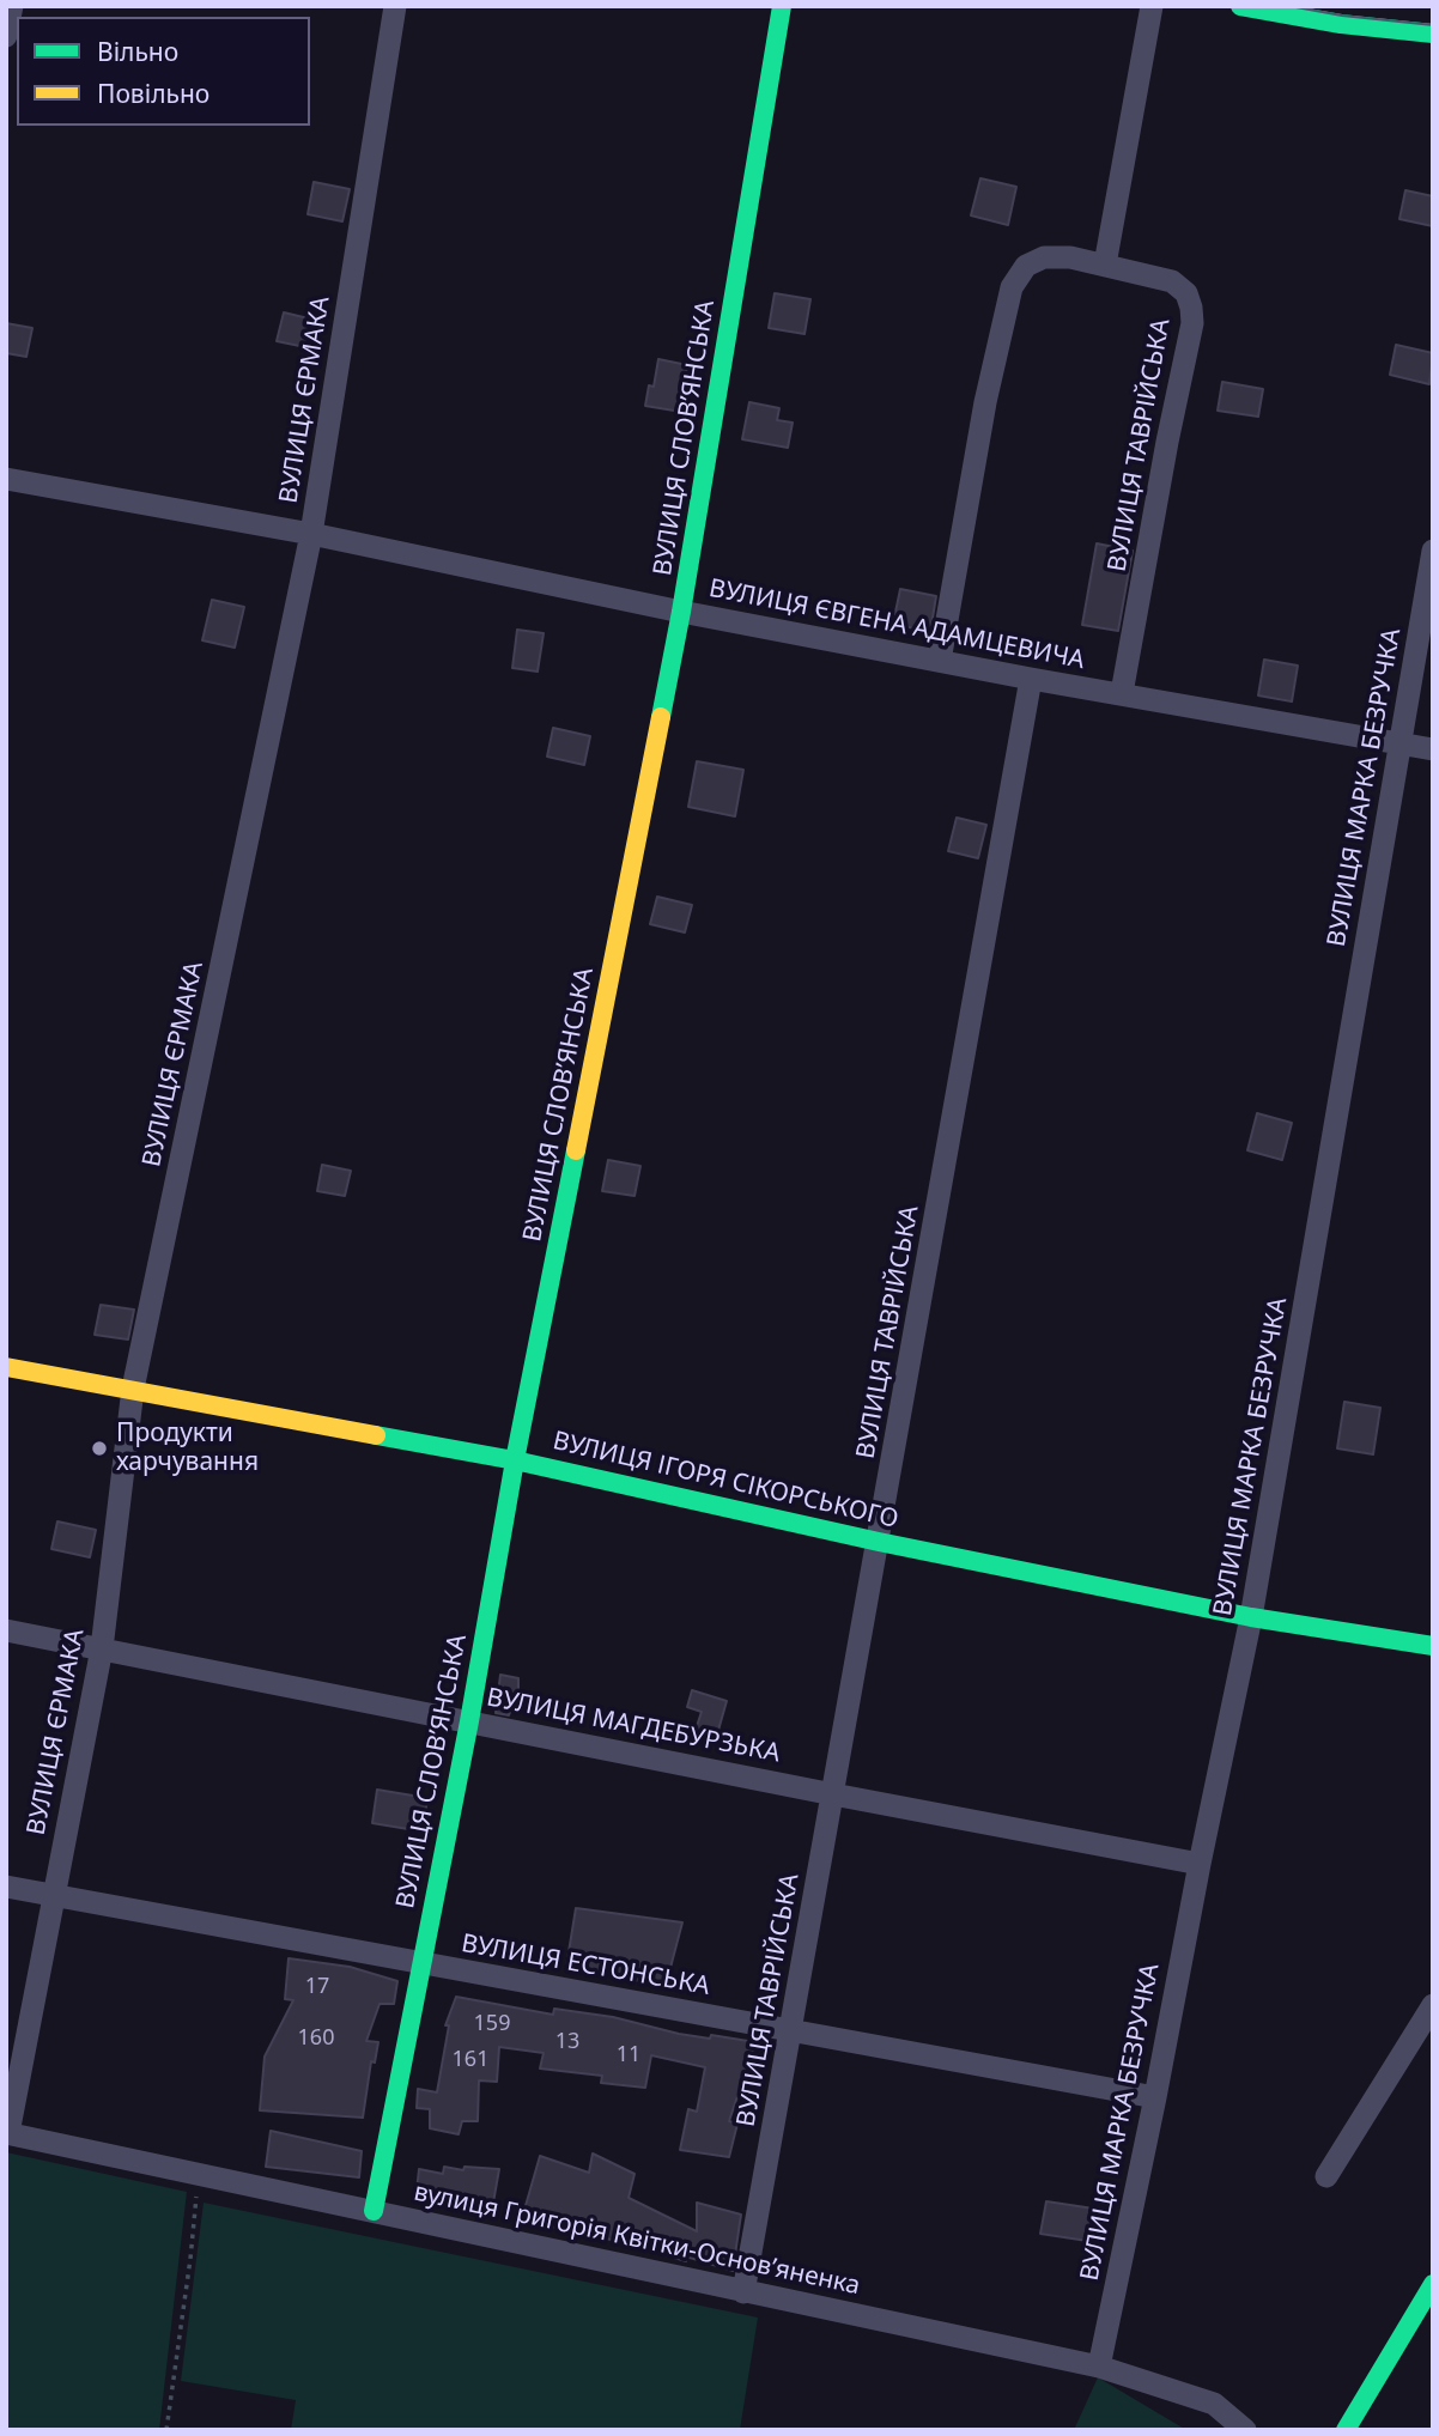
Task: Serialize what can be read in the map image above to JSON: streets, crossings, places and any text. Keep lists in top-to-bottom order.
{
  "streets": {
    "street": [
      "ВУЛИЦЯ ЄРМАКА",
      "ВУЛИЦЯ СЛОВ’ЯНСЬКА",
      "ВУЛИЦЯ ТАВРІЙСЬКА",
      "ВУЛИЦЯ ЄВГЕНА АДАМЦЕВИЧА",
      "ВУЛИЦЯ МАРКА БЕЗРУЧКА",
      "ВУЛИЦЯ ІГОРЯ СІКОРСЬКОГО",
      "ВУЛИЦЯ МАГДЕБУРЗЬКА",
      "ВУЛИЦЯ ЕСТОНСЬКА",
      "вулиця Григорія Квітки-Основʼяненка"
    ]
  },
  "crossings": [
    ["ВУЛИЦЯ ЄРМАКА", "ВУЛИЦЯ ЄВГЕНА АДАМЦЕВИЧА"],
    ["ВУЛИЦЯ ЄРМАКА", "ВУЛИЦЯ ІГОРЯ СІКОРСЬКОГО"],
    ["ВУЛИЦЯ ЄРМАКА", "ВУЛИЦЯ МАГДЕБУРЗЬКА"],
    ["ВУЛИЦЯ ЄРМАКА", "ВУЛИЦЯ ЕСТОНСЬКА"],
    ["ВУЛИЦЯ ЄРМАКА", "вулиця Григорія Квітки-Основʼяненка"],
    ["ВУЛИЦЯ СЛОВ’ЯНСЬКА", "ВУЛИЦЯ ЄВГЕНА АДАМЦЕВИЧА"],
    ["ВУЛИЦЯ СЛОВ’ЯНСЬКА", "ВУЛИЦЯ ІГОРЯ СІКОРСЬКОГО"],
    ["ВУЛИЦЯ СЛОВ’ЯНСЬКА", "ВУЛИЦЯ МАГДЕБУРЗЬКА"],
    ["ВУЛИЦЯ СЛОВ’ЯНСЬКА", "ВУЛИЦЯ ЕСТОНСЬКА"],
    ["ВУЛИЦЯ СЛОВ’ЯНСЬКА", "вулиця Григорія Квітки-Основʼяненка"],
    ["ВУЛИЦЯ ТАВРІЙСЬКА", "ВУЛИЦЯ ЄВГЕНА АДАМЦЕВИЧА"],
    ["ВУЛИЦЯ ТАВРІЙСЬКА", "ВУЛИЦЯ ІГОРЯ СІКОРСЬКОГО"],
    ["ВУЛИЦЯ ТАВРІЙСЬКА", "ВУЛИЦЯ МАГДЕБУРЗЬКА"],
    ["ВУЛИЦЯ ТАВРІЙСЬКА", "ВУЛИЦЯ ЕСТОНСЬКА"],
    ["ВУЛИЦЯ ТАВРІЙСЬКА", "вулиця Григорія Квітки-Основʼяненка"],
    ["ВУЛИЦЯ ЄВГЕНА АДАМЦЕВИЧА", "ВУЛИЦЯ МАРКА БЕЗРУЧКА"],
    ["ВУЛИЦЯ МАРКА БЕЗРУЧКА", "ВУЛИЦЯ ІГОРЯ СІКОРСЬКОГО"],
    ["ВУЛИЦЯ МАРКА БЕЗРУЧКА", "ВУЛИЦЯ МАГДЕБУРЗЬКА"],
    ["ВУЛИЦЯ МАРКА БЕЗРУЧКА", "ВУЛИЦЯ ЕСТОНСЬКА"],
    ["ВУЛИЦЯ МАРКА БЕЗРУЧКА", "вулиця Григорія Квітки-Основʼяненка"]
  ],
  "places": ["Продукти харчування"],
  "house_numbers": [
    "17",
    "159",
    "160",
    "13",
    "11",
    "161"
  ],
  "legend": ["Вільно", "Повільно"]
}
